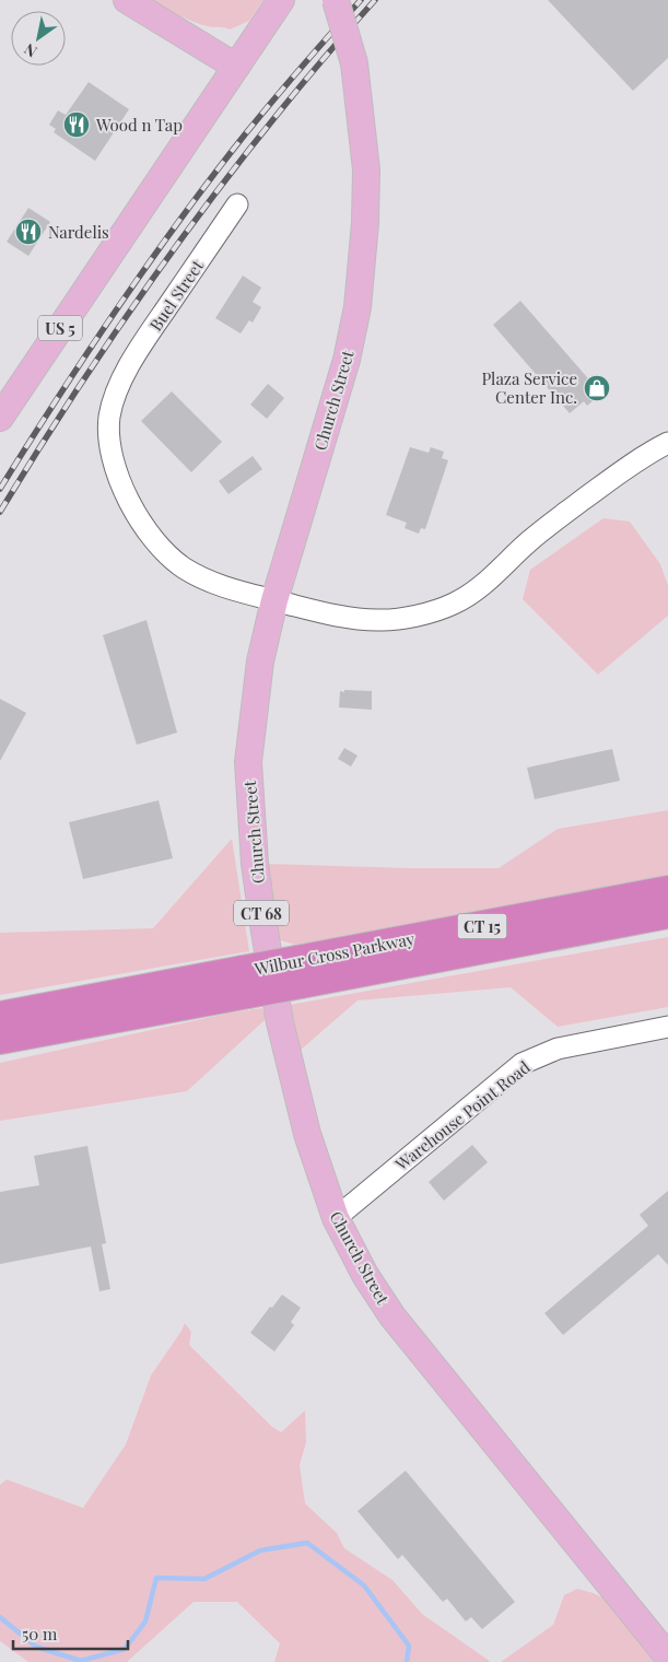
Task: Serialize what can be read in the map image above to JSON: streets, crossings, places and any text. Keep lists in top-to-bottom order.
{
  "streets": {
    "highway": ["CT 15", "Wilbur Cross Parkway"],
    "main road": ["US 5", "Church Street", "CT 68"],
    "street": ["Buel Street", "Warehouse Point Road"]
  },
  "crossings": [
    ["Buel Street", "Church Street"],
    ["Church Street", "Warehouse Point Road"]
  ],
  "places": {
    "restaurant": ["Wood n Tap", "Nardelis"],
    "shop": ["Plaza Service Center Inc."]
  },
  "scale_bar": "50 m",
  "north": "bottom left"
}
